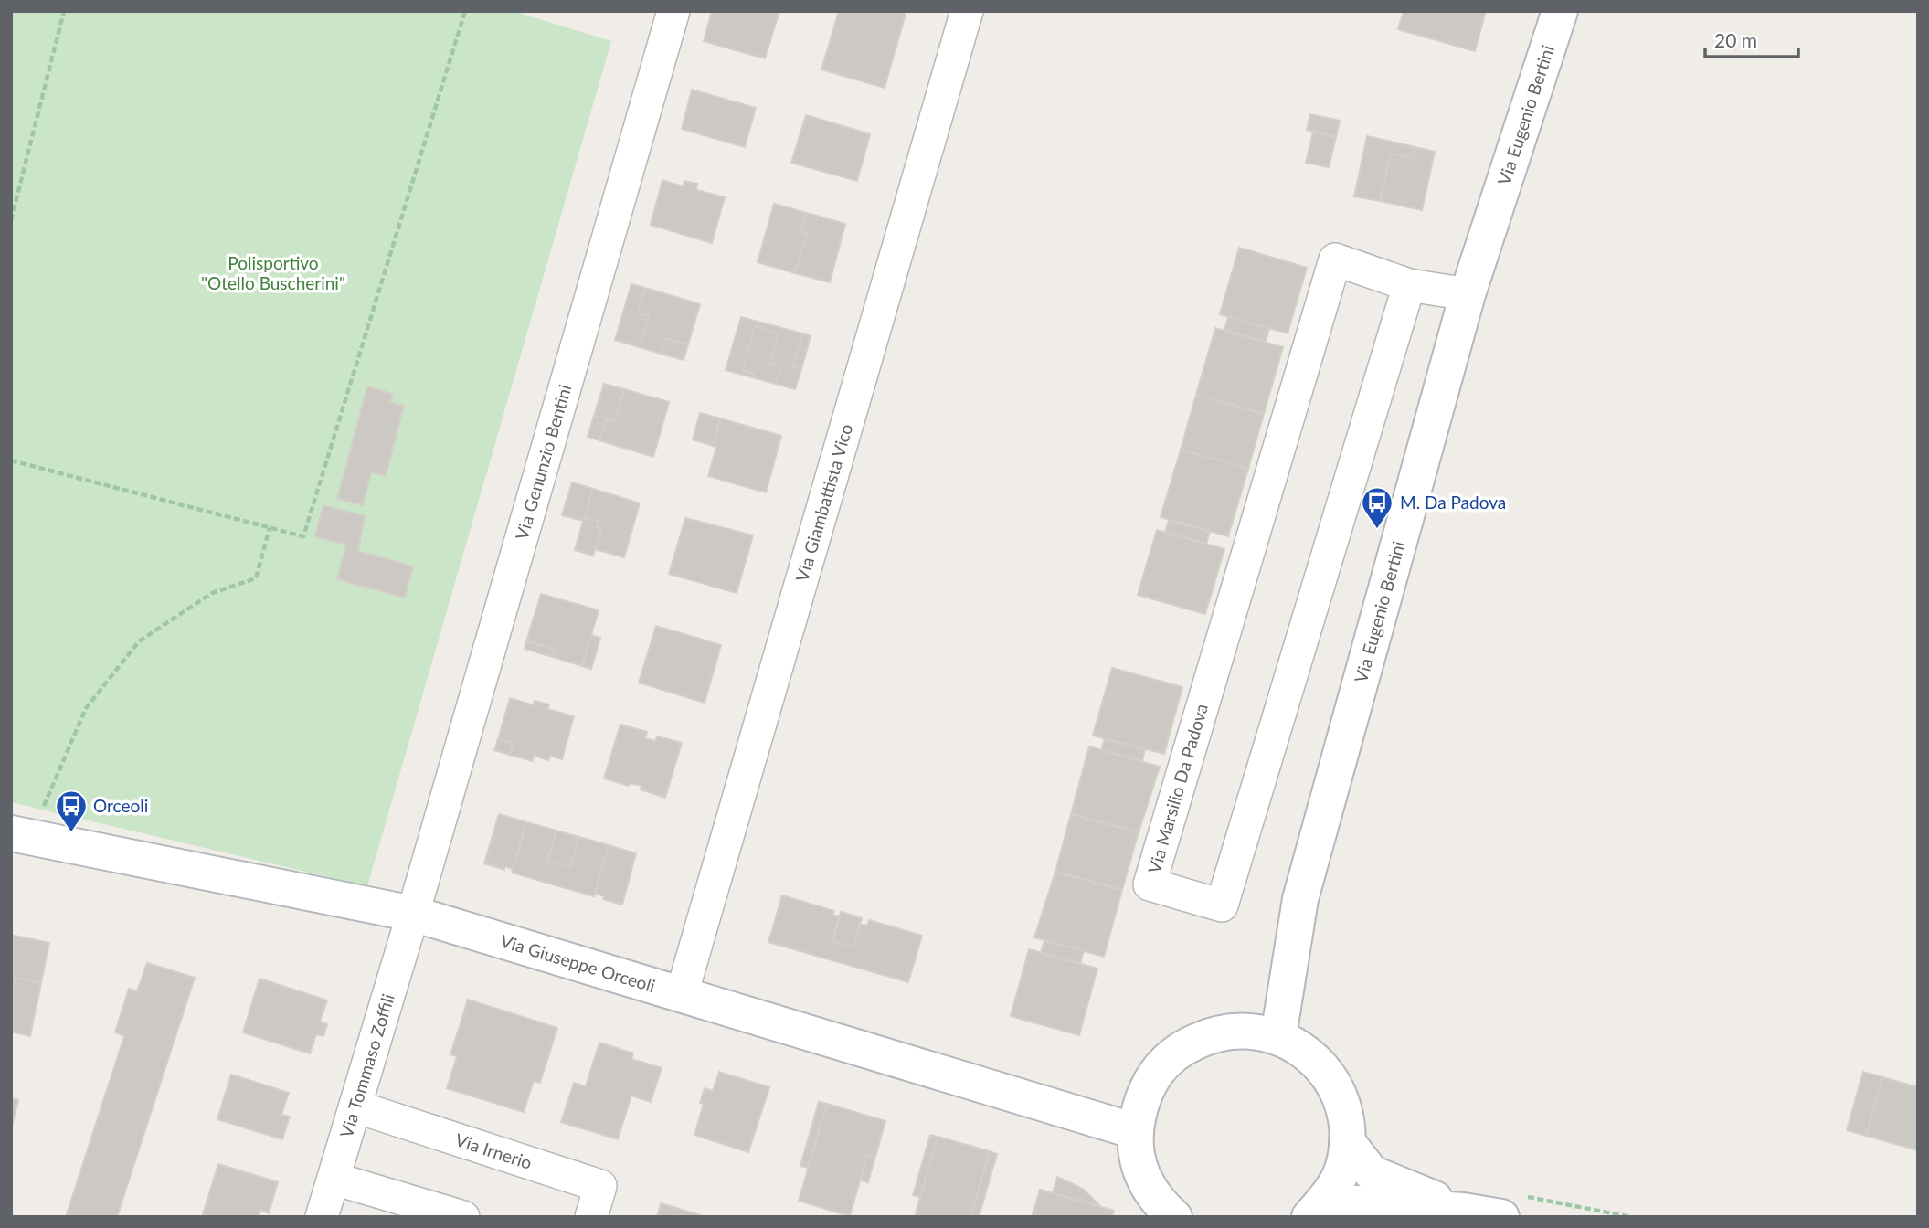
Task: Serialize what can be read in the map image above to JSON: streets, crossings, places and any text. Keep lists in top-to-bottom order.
{
  "streets": {
    "street": [
      "Via Eugenio Bertini",
      "Via Genunzio Bentini",
      "Via Giambattista Vico",
      "Via Marsilio Da Padova",
      "Via Giuseppe Orceoli",
      "Via Tommaso Zoffili",
      "Via Irnerio"
    ]
  },
  "crossings": [
    ["Via Eugenio Bertini", "Via Marsilio Da Padova"],
    ["Via Genunzio Bentini", "Via Giuseppe Orceoli"],
    ["Via Genunzio Bentini", "Via Tommaso Zoffili"],
    ["Via Giambattista Vico", "Via Giuseppe Orceoli"],
    ["Via Giuseppe Orceoli", "Via Tommaso Zoffili"],
    ["Via Tommaso Zoffili", "Via Irnerio"]
  ],
  "parks": ["Polisportivo \"Otello Buscherini\""],
  "places": {
    "bus stop": ["M. Da Padova", "Orceoli"]
  },
  "scale_bar": "20 m"
}
